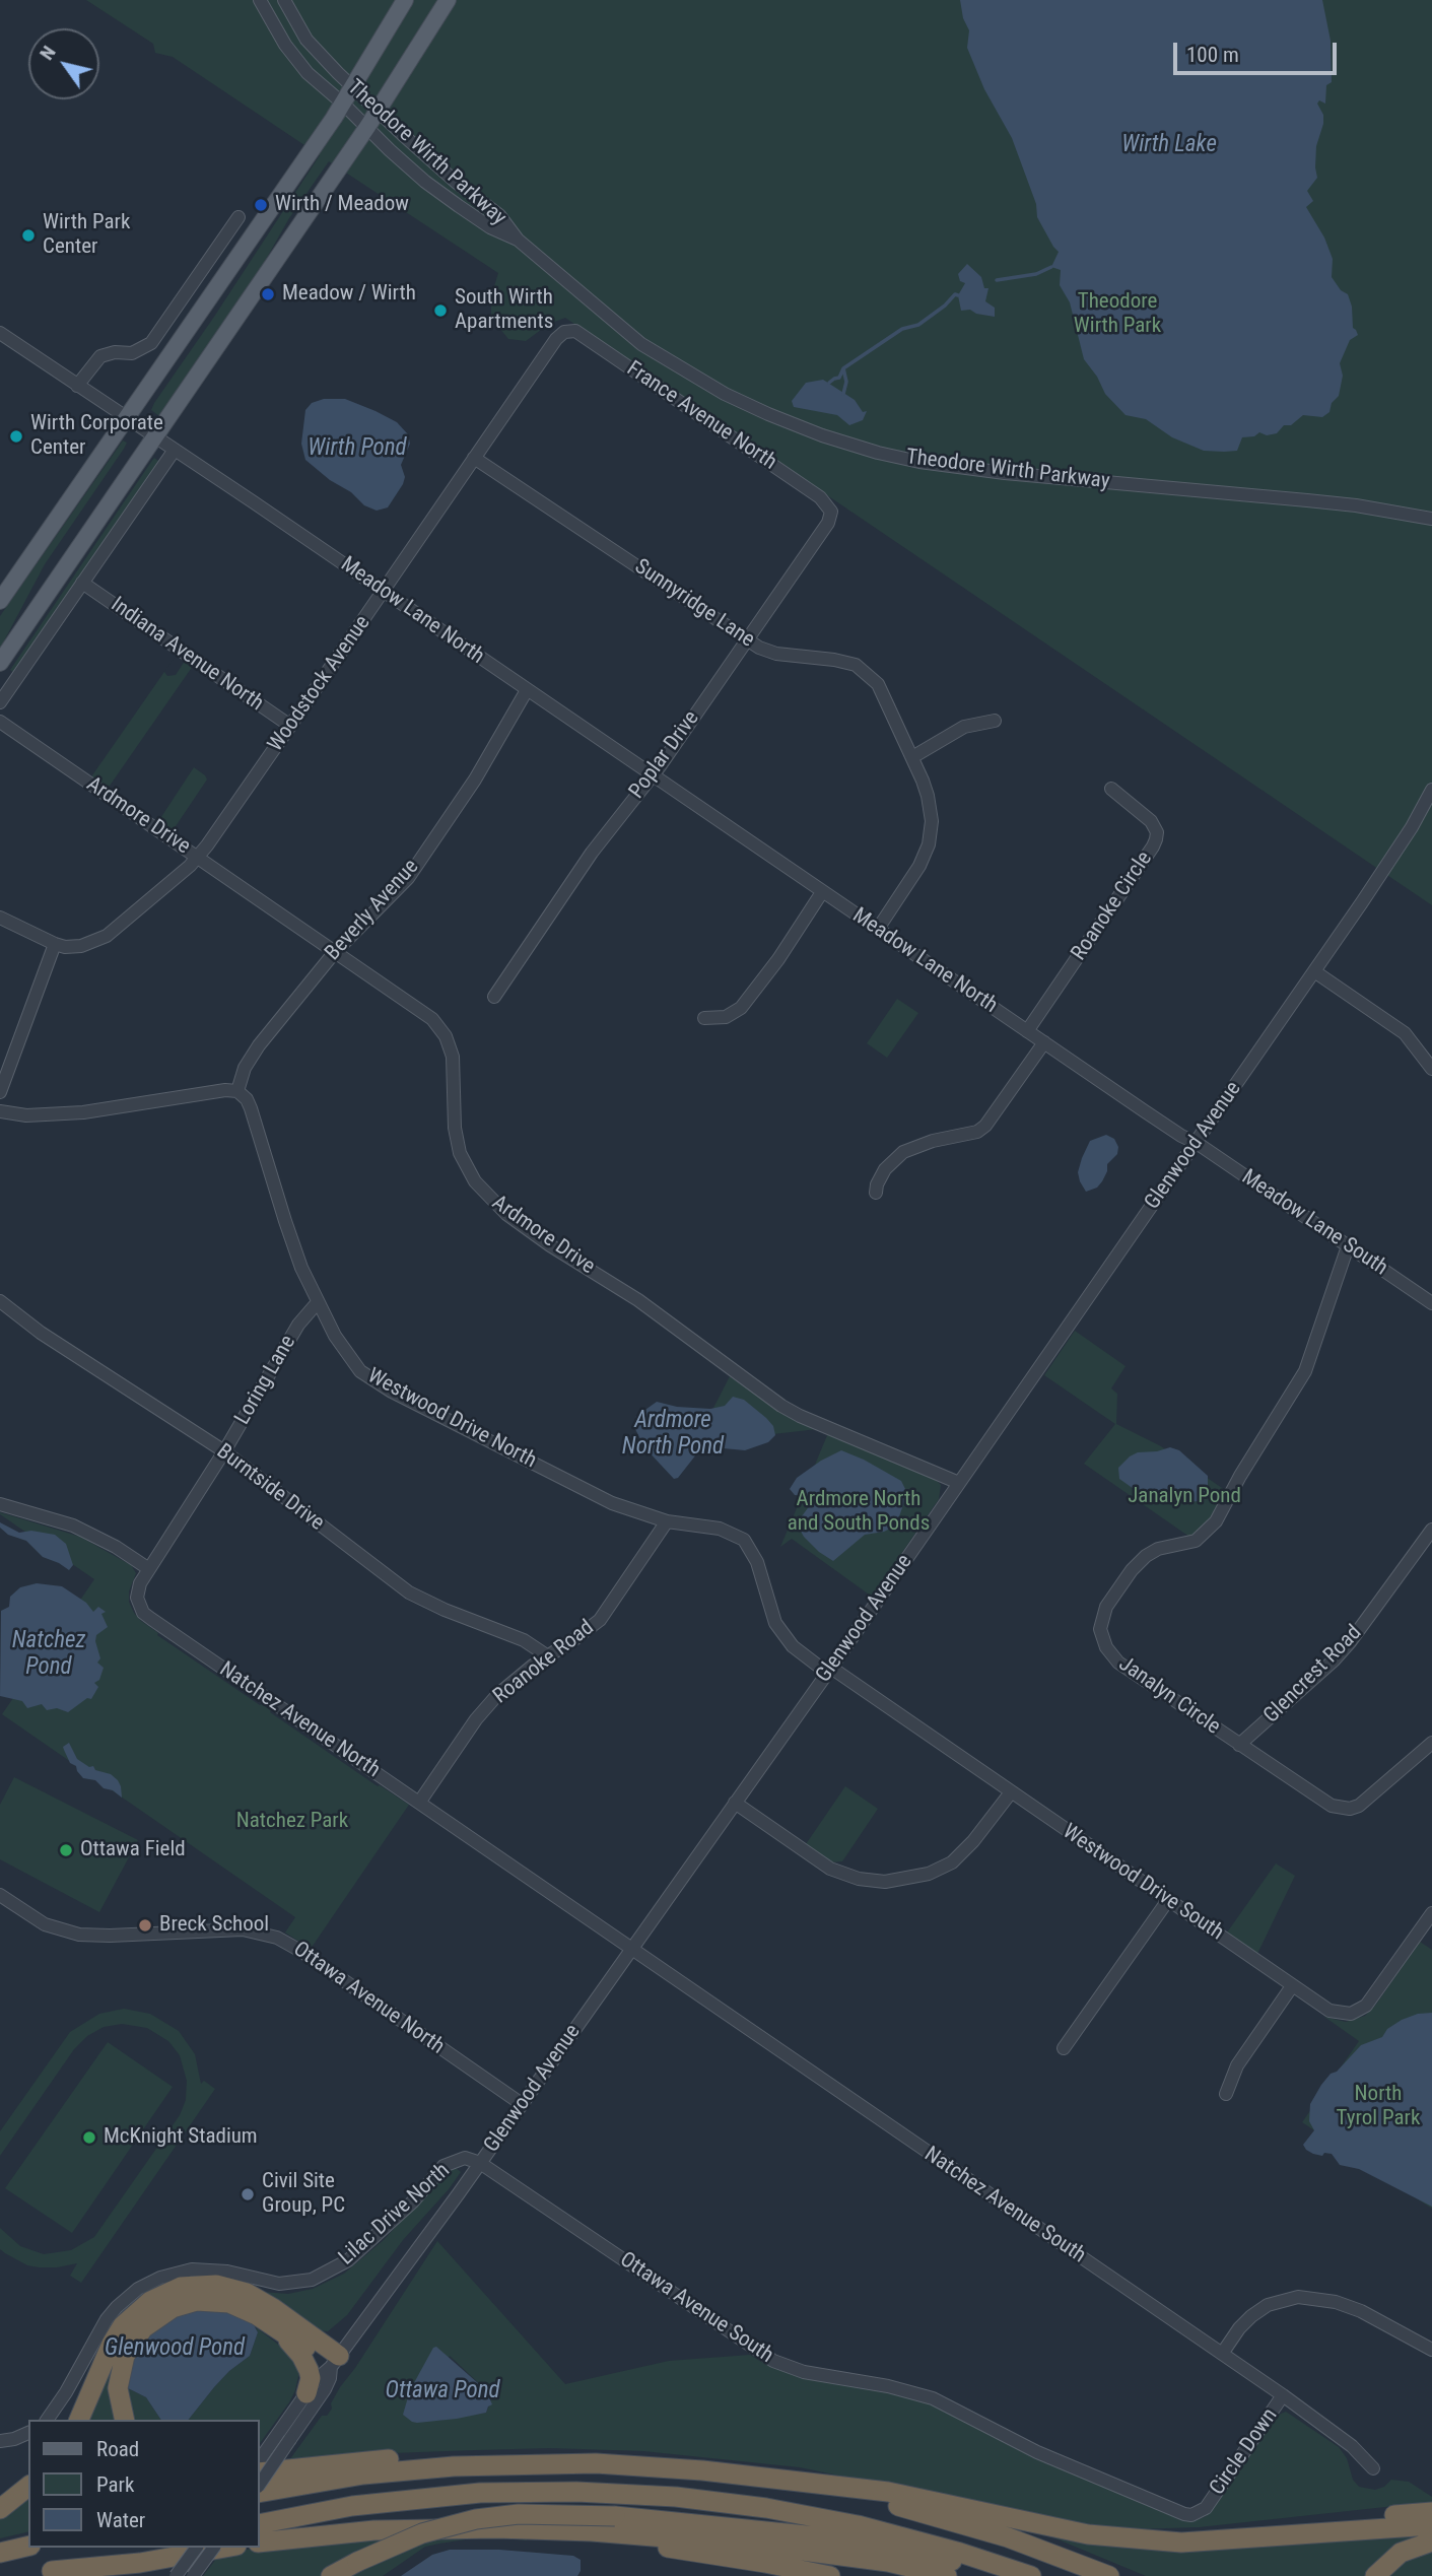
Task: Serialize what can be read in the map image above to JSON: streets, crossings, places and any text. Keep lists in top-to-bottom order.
{
  "streets": {
    "street": [
      "Theodore Wirth Parkway",
      "France Avenue North",
      "Sunnyridge Lane",
      "Meadow Lane North",
      "Indiana Avenue North",
      "Woodstock Avenue",
      "Poplar Drive",
      "Ardmore Drive",
      "Roanoke Circle",
      "Beverly Avenue",
      "Glenwood Avenue",
      "Meadow Lane South",
      "Loring Lane",
      "Westwood Drive North",
      "Burntside Drive",
      "Roanoke Road",
      "Glencrest Road",
      "Janalyn Circle",
      "Natchez Avenue North",
      "Westwood Drive South",
      "Ottawa Avenue North",
      "Natchez Avenue South",
      "Lilac Drive North",
      "Ottawa Avenue South",
      "Circle Down"
    ]
  },
  "crossings": [
    ["France Avenue North", "Woodstock Avenue"],
    ["France Avenue North", "Poplar Drive"],
    ["Sunnyridge Lane", "Meadow Lane North"],
    ["Sunnyridge Lane", "Woodstock Avenue"],
    ["Sunnyridge Lane", "Poplar Drive"],
    ["Meadow Lane North", "Woodstock Avenue"],
    ["Meadow Lane North", "Poplar Drive"],
    ["Meadow Lane North", "Roanoke Circle"],
    ["Meadow Lane North", "Beverly Avenue"],
    ["Indiana Avenue North", "Woodstock Avenue"],
    ["Woodstock Avenue", "Ardmore Drive"],
    ["Ardmore Drive", "Beverly Avenue"],
    ["Ardmore Drive", "Glenwood Avenue"],
    ["Beverly Avenue", "Westwood Drive North"],
    ["Glenwood Avenue", "Meadow Lane South"],
    ["Glenwood Avenue", "Westwood Drive North"],
    ["Glenwood Avenue", "Natchez Avenue North"],
    ["Glenwood Avenue", "Westwood Drive South"],
    ["Glenwood Avenue", "Ottawa Avenue North"],
    ["Glenwood Avenue", "Natchez Avenue South"],
    ["Glenwood Avenue", "Lilac Drive North"],
    ["Glenwood Avenue", "Ottawa Avenue South"],
    ["Meadow Lane South", "Janalyn Circle"],
    ["Loring Lane", "Westwood Drive North"],
    ["Loring Lane", "Burntside Drive"],
    ["Loring Lane", "Natchez Avenue North"],
    ["Westwood Drive North", "Roanoke Road"],
    ["Westwood Drive North", "Westwood Drive South"],
    ["Burntside Drive", "Roanoke Road"],
    ["Roanoke Road", "Natchez Avenue North"],
    ["Glencrest Road", "Janalyn Circle"],
    ["Natchez Avenue North", "Natchez Avenue South"],
    ["Natchez Avenue South", "Circle Down"],
    ["Lilac Drive North", "Ottawa Avenue South"],
    ["Ottawa Avenue South", "Circle Down"]
  ],
  "water": [
    "Wirth Lake",
    "Wirth Pond",
    "Ardmore North Pond",
    "Natchez Pond",
    "Glenwood Pond",
    "Ottawa Pond"
  ],
  "parks": [
    "Theodore Wirth Park",
    "Janalyn Pond",
    "Ardmore North and South Ponds",
    "Natchez Park",
    "North Tyrol Park"
  ],
  "places": [
    "Wirth / Meadow",
    "Wirth Park Center",
    "Meadow / Wirth",
    "South Wirth Apartments",
    "Wirth Corporate Center",
    "Ottawa Field",
    "Breck School",
    "McKnight Stadium",
    "Civil Site Group, PC"
  ],
  "legend": ["Road", "Park", "Water"],
  "scale_bar": "100 m",
  "north": "top left"
}
